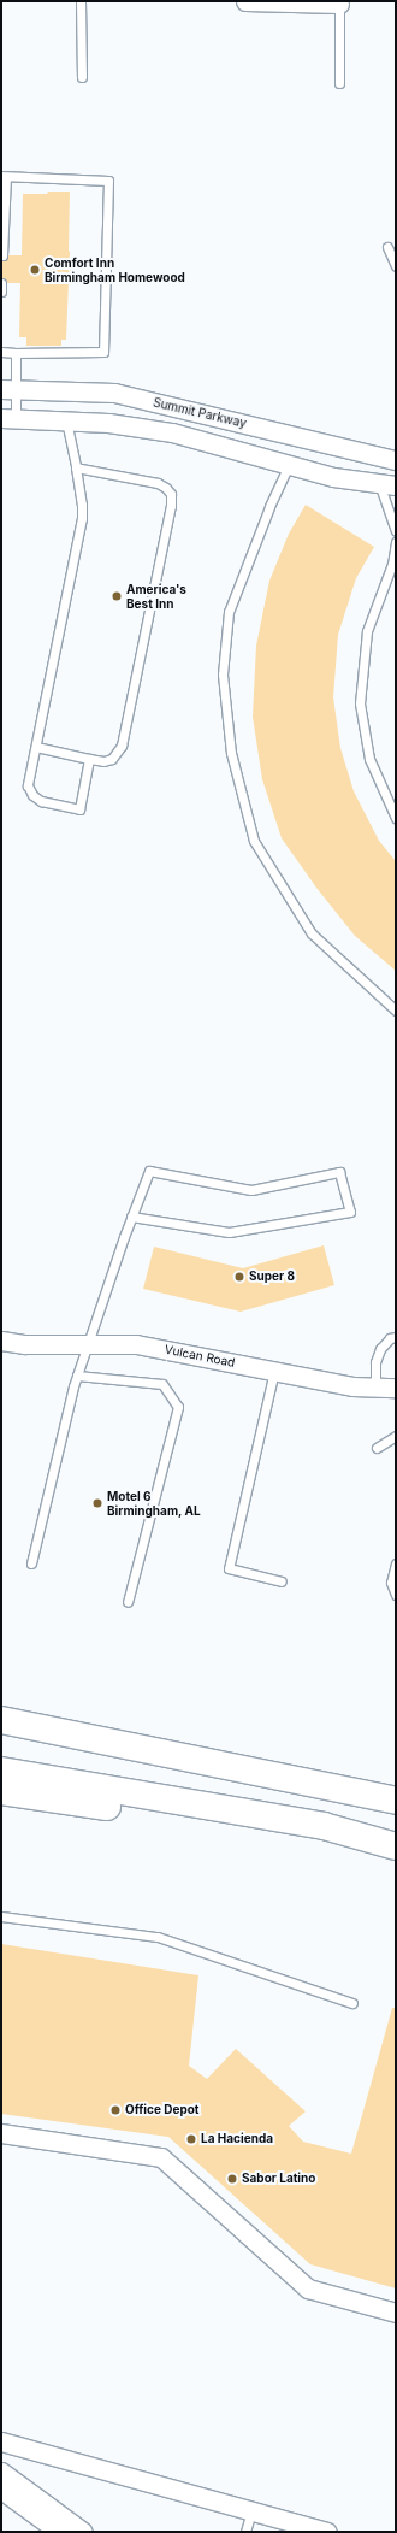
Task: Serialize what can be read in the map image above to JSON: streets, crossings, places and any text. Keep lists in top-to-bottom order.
{
  "streets": {
    "street": ["Summit Parkway", "Vulcan Road"]
  },
  "places": [
    "Comfort Inn Birmingham Homewood",
    "America's Best Inn",
    "Super 8",
    "Motel 6 Birmingham, AL",
    "Office Depot",
    "La Hacienda",
    "Sabor Latino"
  ]
}
